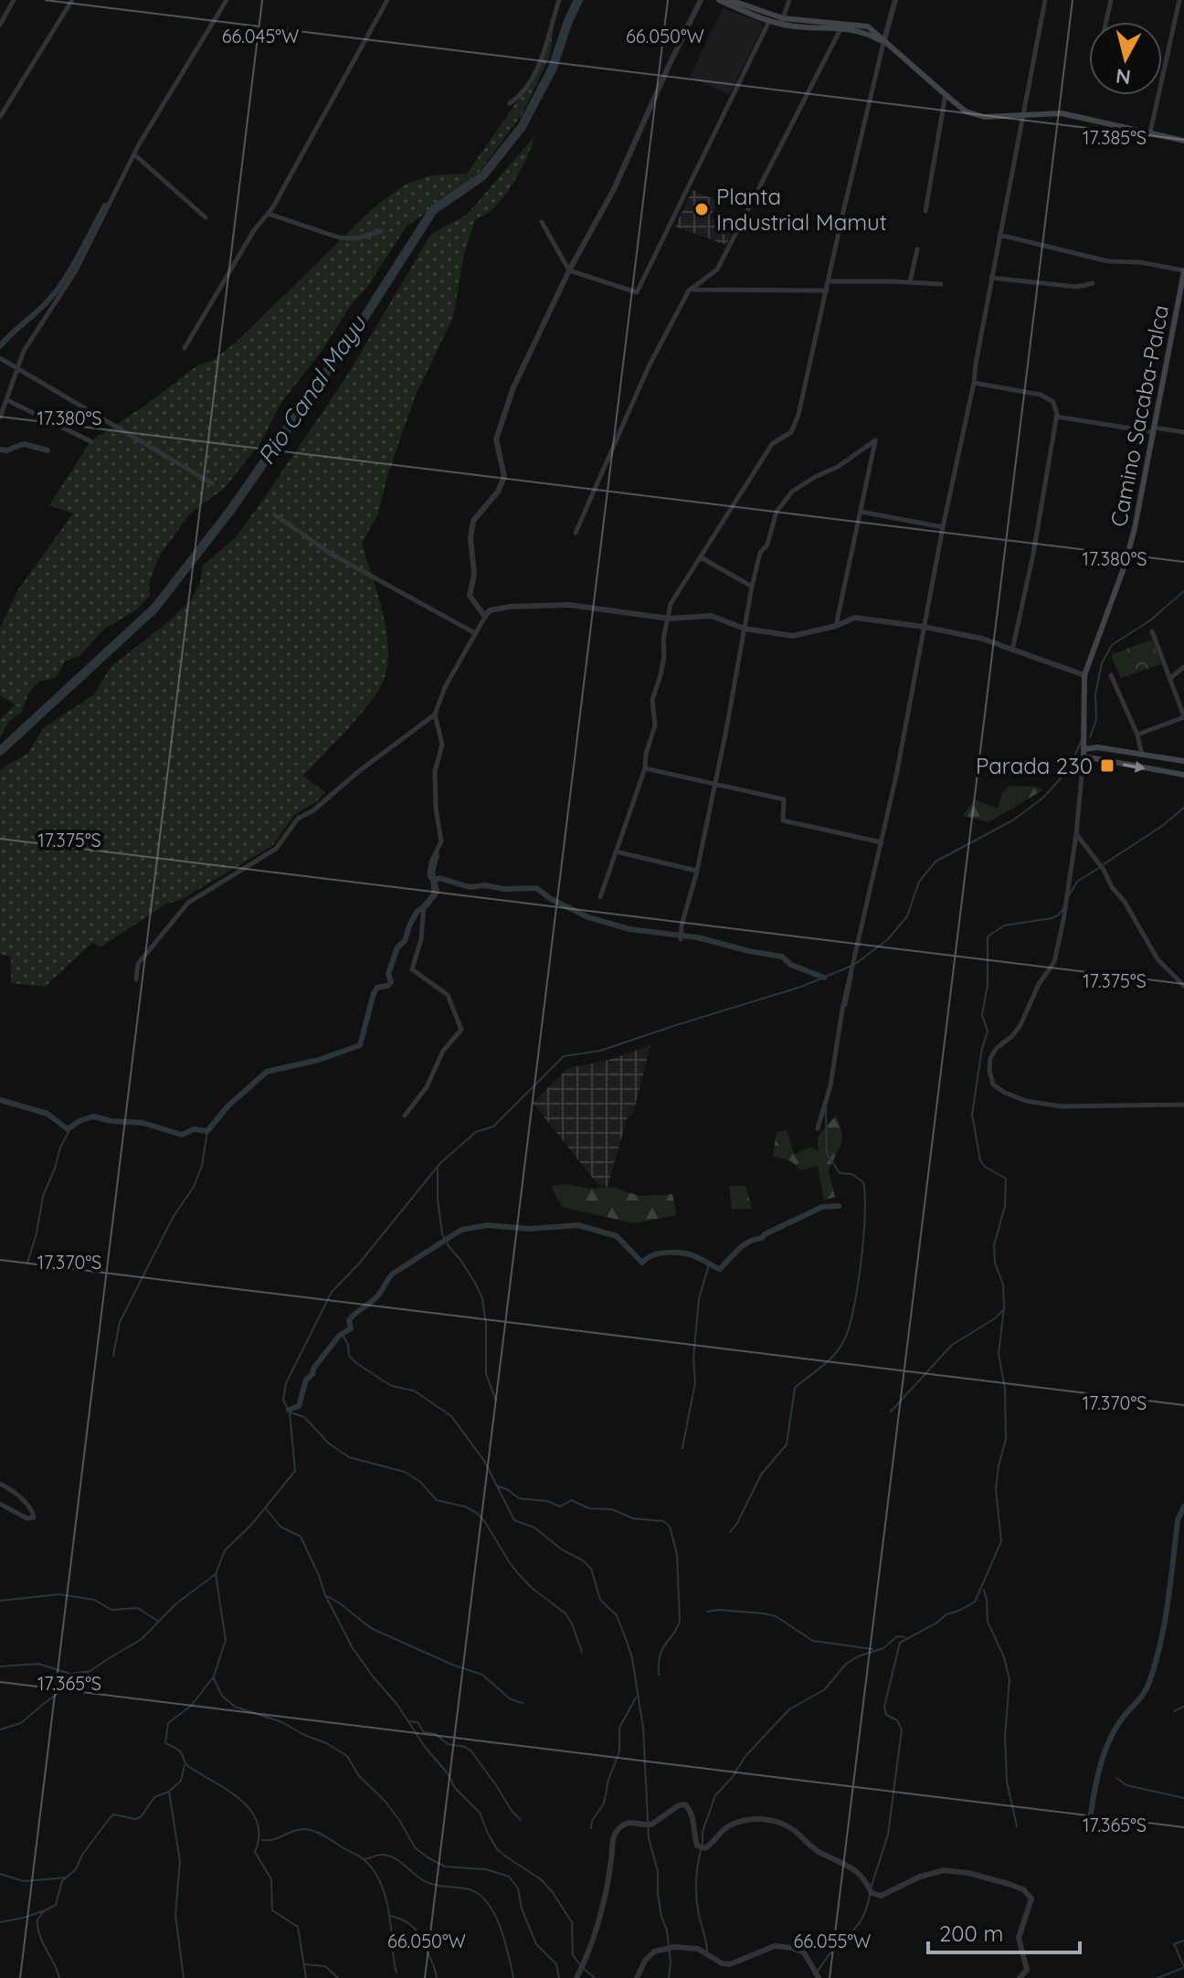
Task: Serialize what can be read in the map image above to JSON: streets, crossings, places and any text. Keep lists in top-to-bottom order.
{
  "streets": {
    "main road": ["Camino Sacaba-Palca"]
  },
  "water": ["Rio Canal Mayu"],
  "places": {
    "other": ["Planta Industrial Mamut"],
    "transit": ["Parada 230"]
  },
  "scale_bar": "200 m",
  "north": "bottom",
  "coordinates": [
    "66.045°W",
    "66.050°W",
    "17.385°S",
    "17.380°S",
    "17.375°S",
    "17.370°S",
    "17.365°S",
    "66.055°W"
  ]
}
